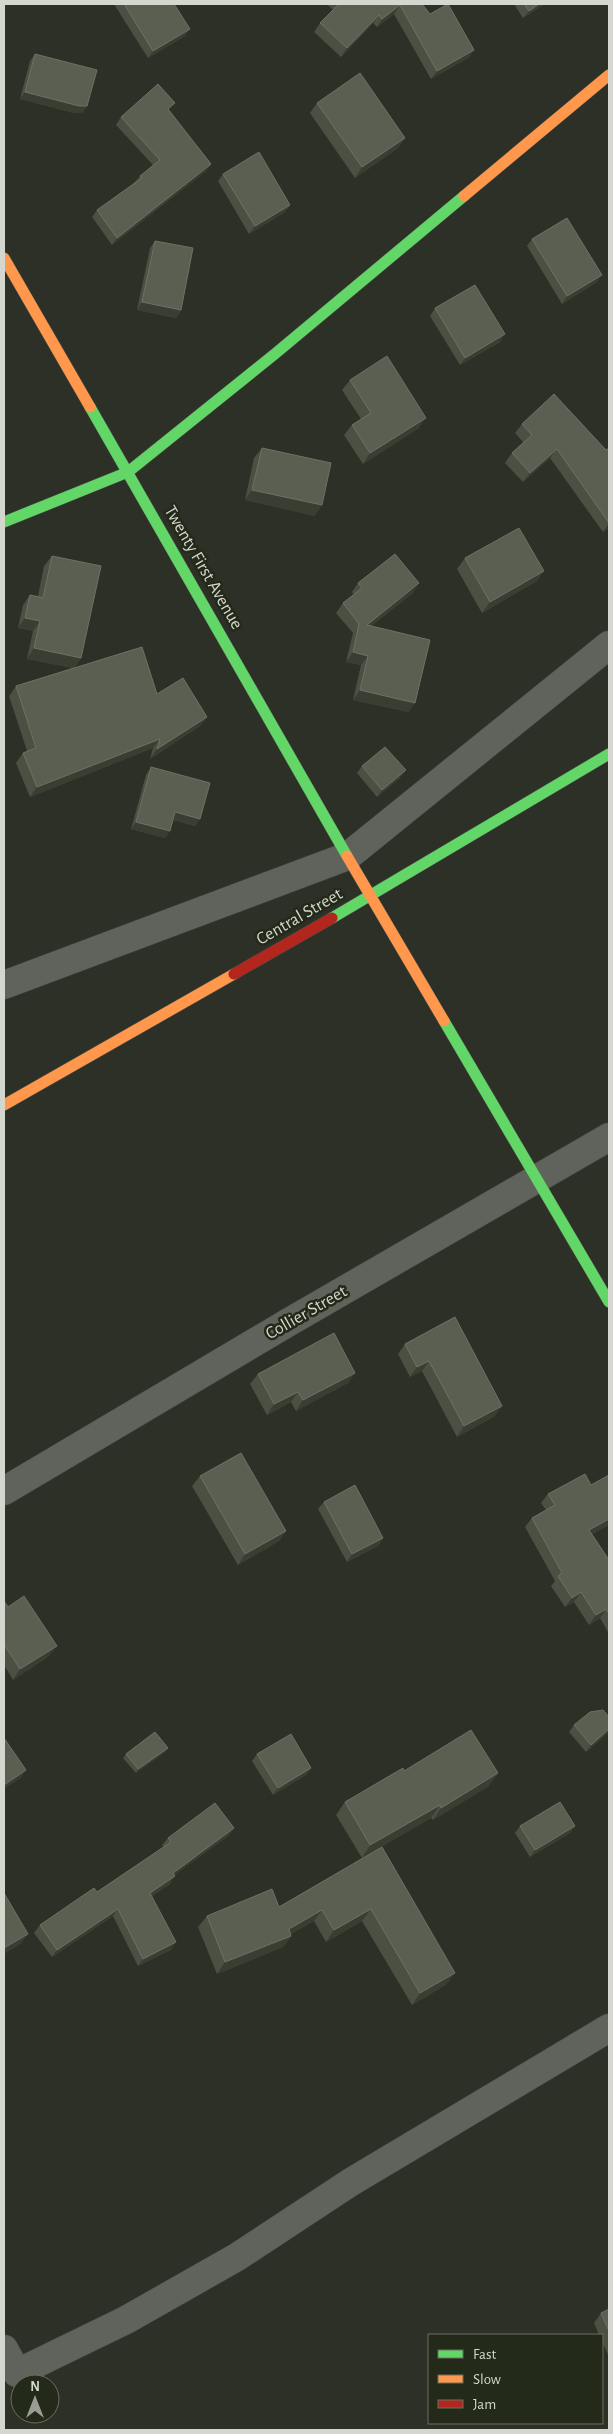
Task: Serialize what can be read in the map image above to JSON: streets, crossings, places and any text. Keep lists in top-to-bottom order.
{
  "streets": {
    "street": ["Twenty First Avenue", "Central Street", "Collier Street"]
  },
  "crossings": [
    ["Twenty First Avenue", "Central Street"],
    ["Twenty First Avenue", "Collier Street"]
  ],
  "legend": ["Fast", "Slow", "Jam"],
  "north": "top"
}
